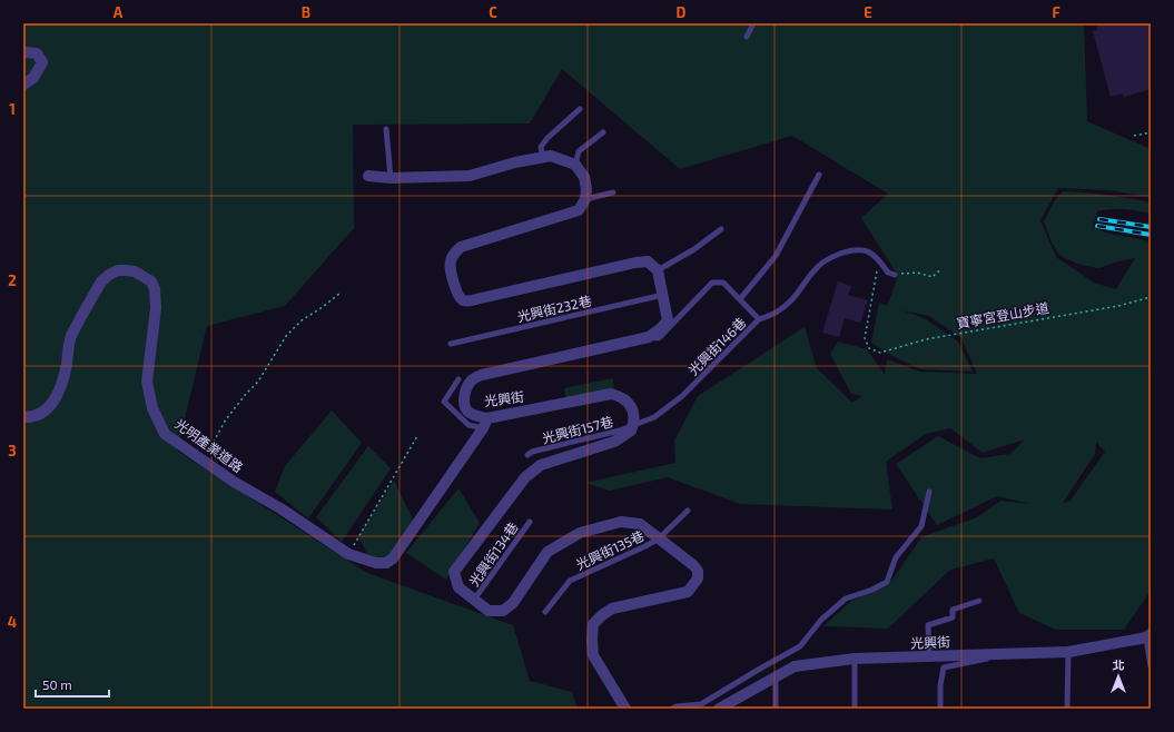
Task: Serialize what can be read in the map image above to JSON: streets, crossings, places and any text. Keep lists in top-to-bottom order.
{
  "streets": {
    "street": ["光興街", "光明產業道路"],
    "lane": [
      "光興街232巷",
      "光興街146巷",
      "光興街157巷",
      "光興街135巷",
      "光興街134巷"
    ],
    "path": ["寶寧宮登山步道"]
  },
  "crossings": [
    ["光興街232巷", "光興街"],
    ["光興街146巷", "光興街"],
    ["光興街146巷", "光興街157巷"],
    ["光興街", "光興街157巷"],
    ["光興街", "光明產業道路"]
  ],
  "scale_bar": "50 m",
  "north": "top",
  "grid": {
    "columns": [
      "A",
      "B",
      "C",
      "D",
      "E",
      "F"
    ],
    "rows": [
      "1",
      "2",
      "3",
      "4"
    ]
  }
}
